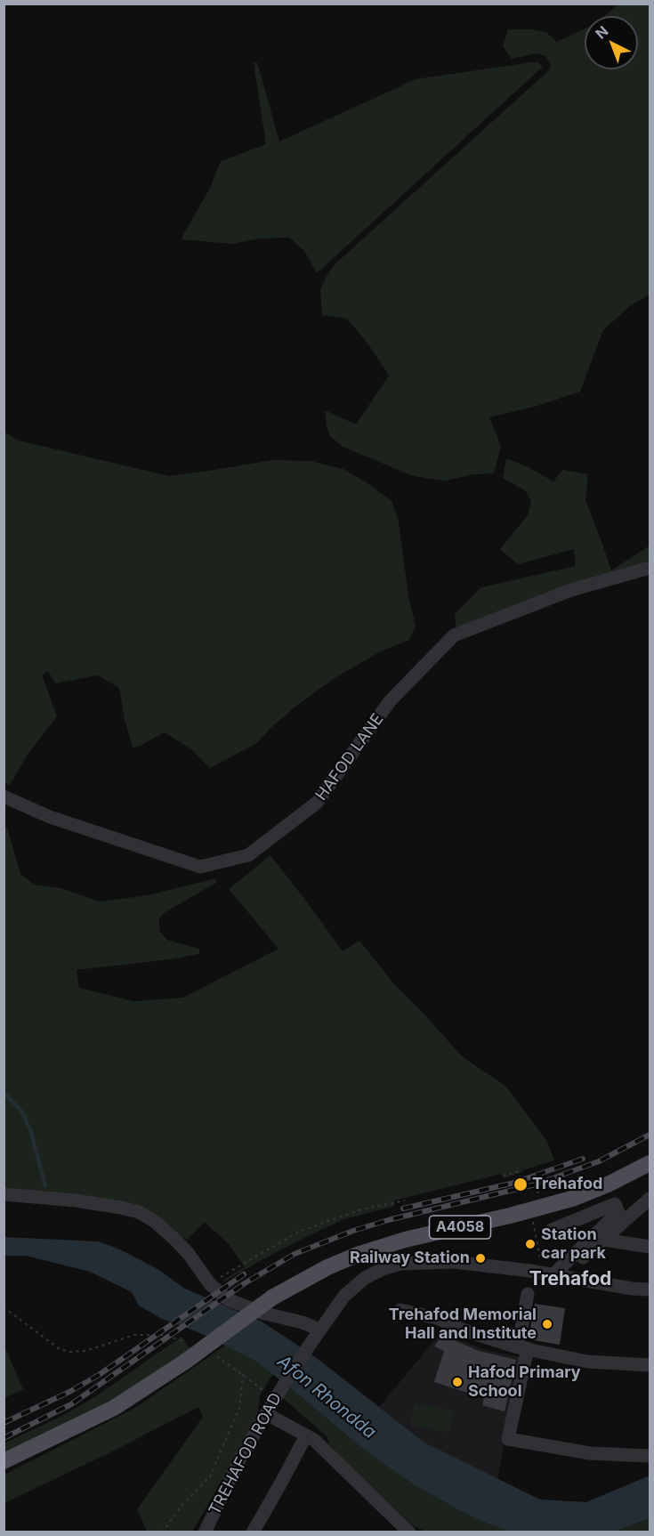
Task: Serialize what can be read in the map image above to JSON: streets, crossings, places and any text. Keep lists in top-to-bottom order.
{
  "streets": {
    "main road": ["A4058"],
    "street": ["HAFOD LANE", "TREHAFOD ROAD"]
  },
  "districts": ["Trehafod"],
  "water": ["Afon Rhondda"],
  "places": [
    "Trehafod",
    "Station car park",
    "Railway Station",
    "Trehafod Memorial Hall and Institute",
    "Hafod Primary School"
  ],
  "north": "top left"
}
